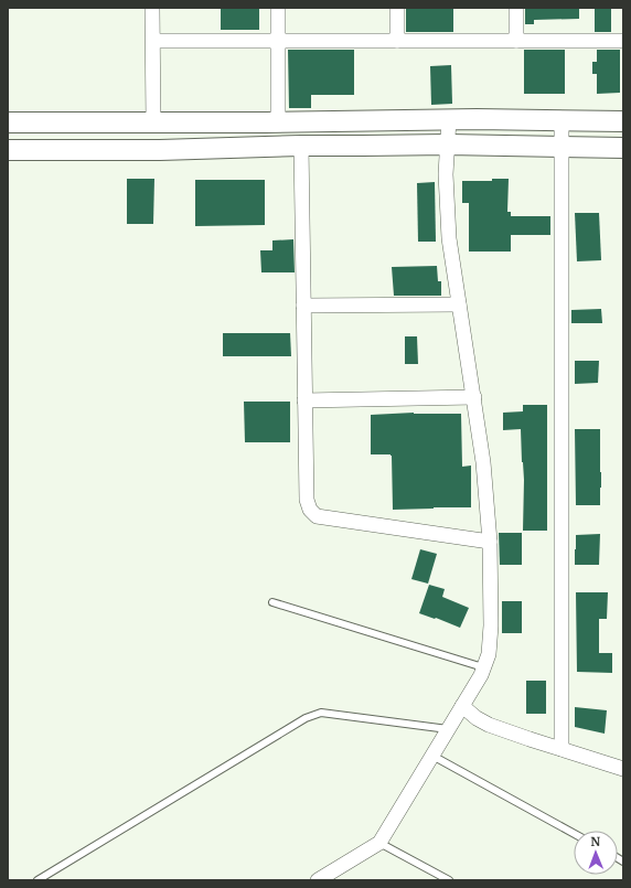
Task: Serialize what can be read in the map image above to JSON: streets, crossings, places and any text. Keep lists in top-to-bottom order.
{
  "north": "top"
}
